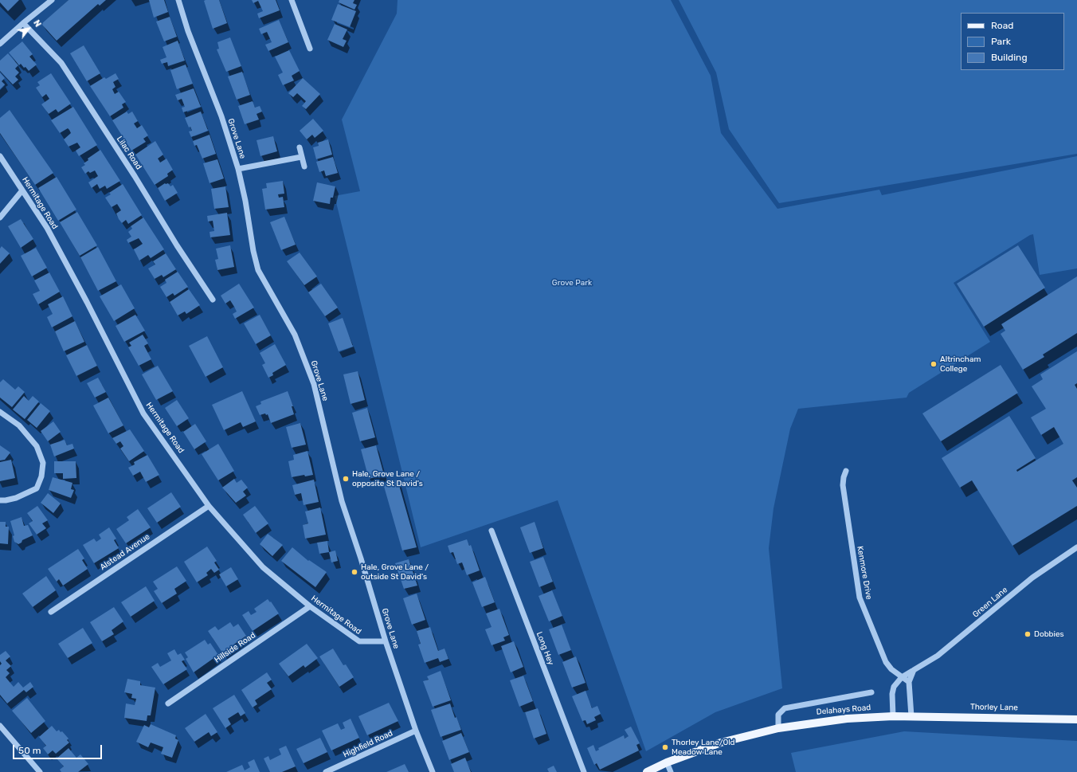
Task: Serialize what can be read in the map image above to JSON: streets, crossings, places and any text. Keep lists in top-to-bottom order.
{
  "streets": {
    "main road": ["Thorley Lane", "Delahays Road"],
    "street": [
      "Grove Lane",
      "Lilac Road",
      "Hermitage Road",
      "Alstead Avenue",
      "Kenmore Drive",
      "Green Lane",
      "Hillside Road",
      "Long Hey",
      "Highfield Road"
    ]
  },
  "crossings": [
    ["Grove Lane", "Hermitage Road"],
    ["Grove Lane", "Highfield Road"],
    ["Hermitage Road", "Alstead Avenue"],
    ["Hermitage Road", "Hillside Road"],
    ["Kenmore Drive", "Green Lane"],
    ["Green Lane", "Delahays Road"],
    ["Thorley Lane", "Delahays Road"]
  ],
  "parks": ["Grove Park"],
  "places": [
    "Altrincham College",
    "Hale, Grove Lane / opposite St David's",
    "Hale, Grove Lane / outside St David's",
    "Dobbies",
    "Thorley Lane/Old Meadow Lane"
  ],
  "legend": ["Road", "Park", "Building"],
  "scale_bar": "50 m",
  "north": "top right"
}
